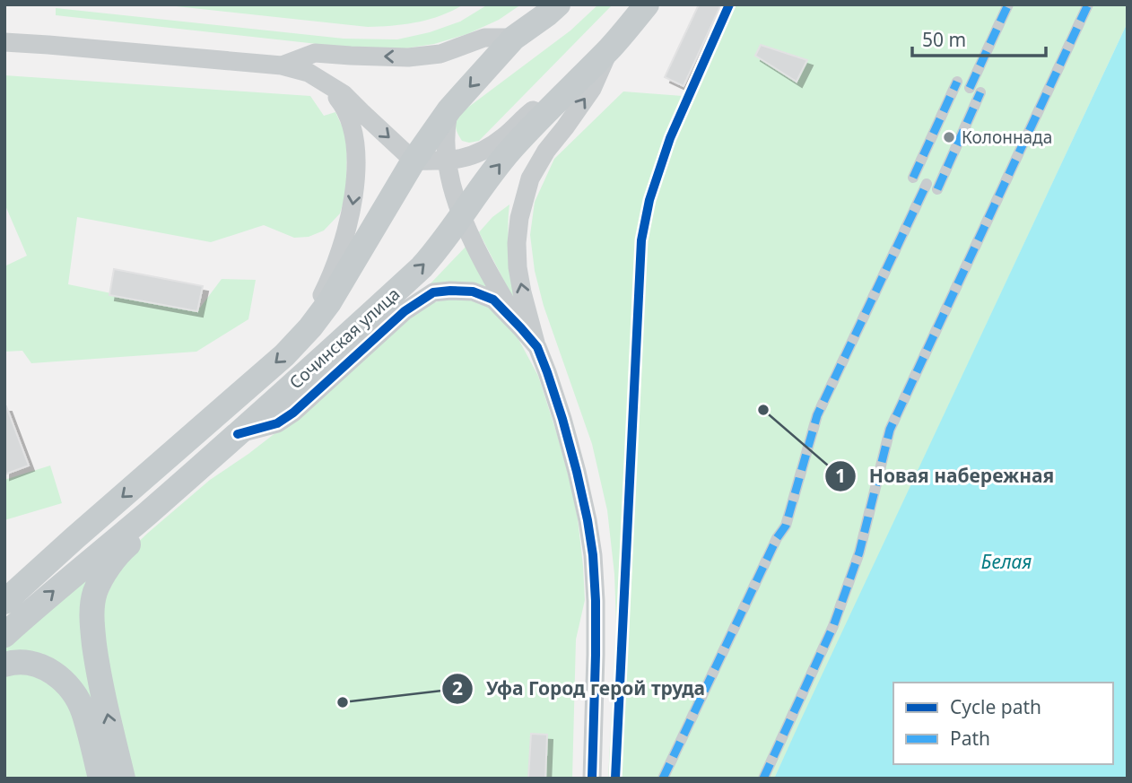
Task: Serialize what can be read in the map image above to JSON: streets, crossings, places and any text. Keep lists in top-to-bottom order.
{
  "streets": {
    "main road": ["Сочинская улица"]
  },
  "water": ["Белая"],
  "places": ["Колоннада", "Новая набережная", "Уфа Город герой труда"],
  "legend": ["Cycle path", "Path"],
  "scale_bar": "50 m"
}
